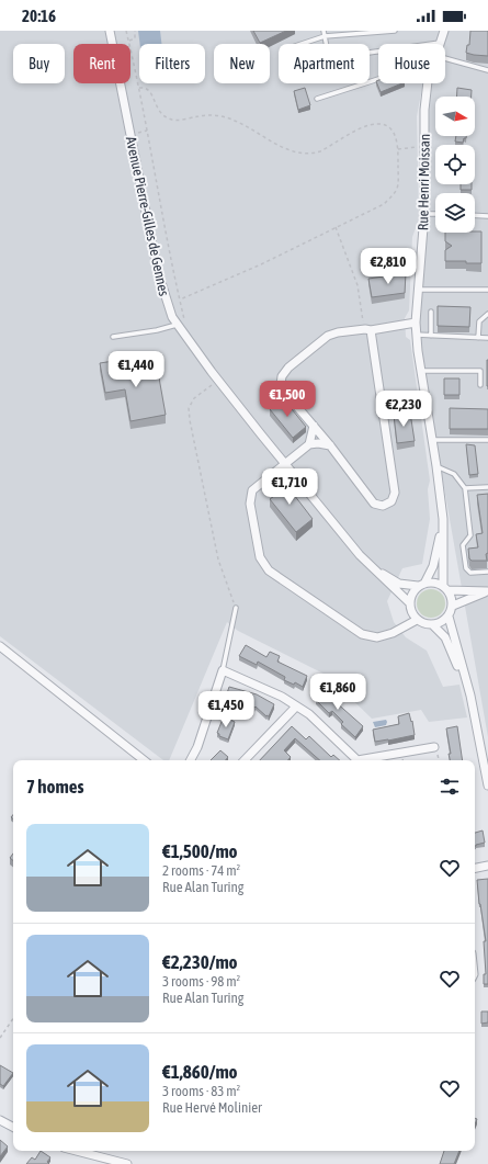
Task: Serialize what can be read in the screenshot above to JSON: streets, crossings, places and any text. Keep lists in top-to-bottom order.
{
  "streets": {
    "street": ["Rue Henri Moissan", "Avenue Pierre-Gilles de Gennes"]
  },
  "crossings": [
    ["Rue Henri Moissan", "Avenue Pierre-Gilles de Gennes"]
  ],
  "north": "right",
  "page": {
    "status": "20:16",
    "chip": [
      "Buy",
      "Rent",
      "Filters",
      "New",
      "Apartment",
      "House"
    ],
    "price": [
      "€2,810",
      "€1,440",
      "€1,500",
      "€2,230",
      "€1,710",
      "€1,860",
      "€1,450"
    ],
    "heading": "7 homes",
    "list": [
      {
        "name": "€1,500/mo",
        "note": "2 rooms · 74 m² · Rue Alan Turing"
      },
      {
        "name": "€2,230/mo",
        "note": "3 rooms · 98 m² · Rue Alan Turing"
      },
      {
        "name": "€1,860/mo",
        "note": "3 rooms · 83 m² · Rue Hervé Molinier"
      }
    ]
  }
}
